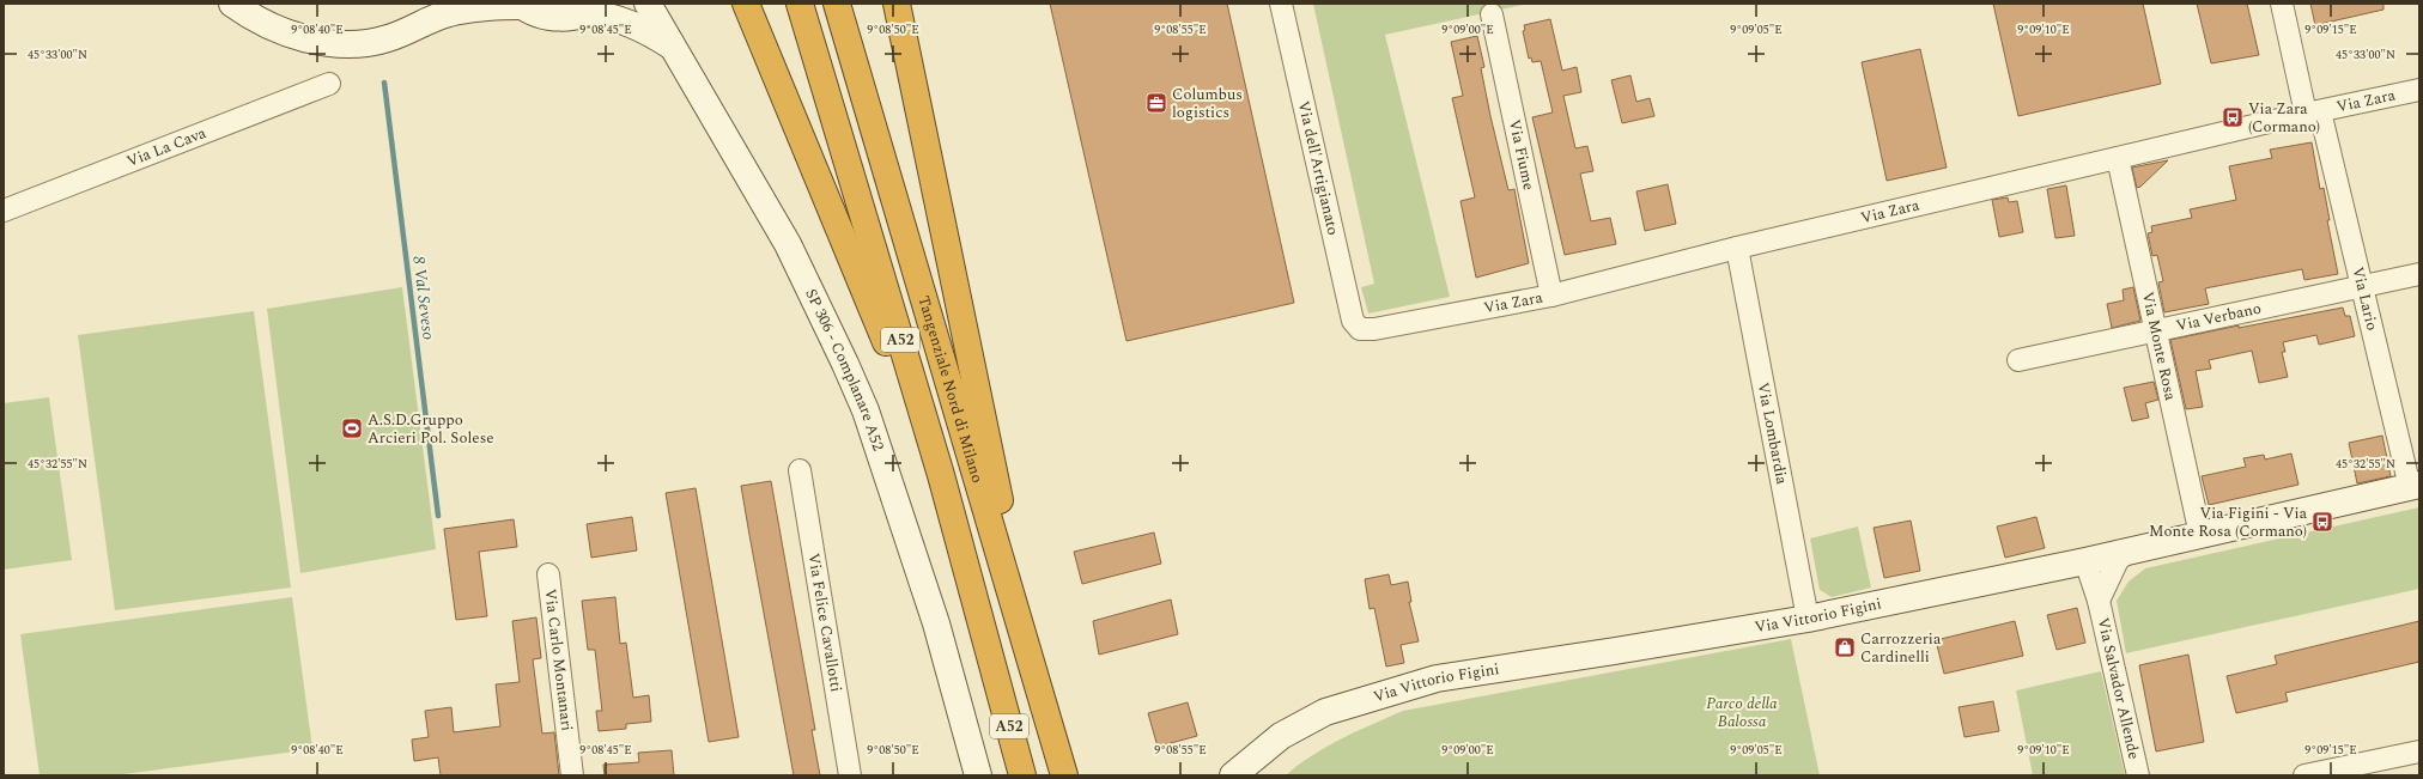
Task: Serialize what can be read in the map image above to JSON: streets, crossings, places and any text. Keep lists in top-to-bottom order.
{
  "streets": {
    "highway": ["A52", "Tangenziale Nord di Milano"],
    "street": [
      "Via Zara",
      "Via La Cava",
      "Via Fiume",
      "Via dell'Artigianato",
      "Via Lario",
      "Via Verbano",
      "Via Monte Rosa",
      "SP 306 - Complanare A52",
      "Via Lombardia",
      "Via Vittorio Figini",
      "Via Felice Cavallotti",
      "Via Carlo Montanari",
      "Via Salvador Allende"
    ]
  },
  "crossings": [
    ["Via Zara", "Via Fiume"],
    ["Via Zara", "Via dell'Artigianato"],
    ["Via Zara", "Via Lario"],
    ["Via Zara", "Via Monte Rosa"],
    ["Via Zara", "Via Lombardia"],
    ["Via Lario", "Via Verbano"],
    ["Via Lario", "Via Vittorio Figini"],
    ["Via Verbano", "Via Monte Rosa"],
    ["Via Monte Rosa", "Via Vittorio Figini"],
    ["Via Lombardia", "Via Vittorio Figini"],
    ["Via Vittorio Figini", "Via Salvador Allende"]
  ],
  "water": ["8 Val Seveso"],
  "parks": ["Parco della Balossa"],
  "places": {
    "office": ["Columbus logistics"],
    "bus stop": ["Via Zara (Cormano)", "Via Figini - Via Monte Rosa (Cormano)"],
    "sports": ["A.S.D.Gruppo Arcieri Pol. Solese"],
    "shop": ["Carrozzeria Cardinelli"]
  },
  "coordinates": [
    "9°08'40\"E",
    "9°08'45\"E",
    "9°08'50\"E",
    "9°08'55\"E",
    "9°09'00\"E",
    "9°09'05\"E",
    "9°09'10\"E",
    "9°09'15\"E",
    "45°33'00\"N",
    "45°32'55\"N"
  ]
}
